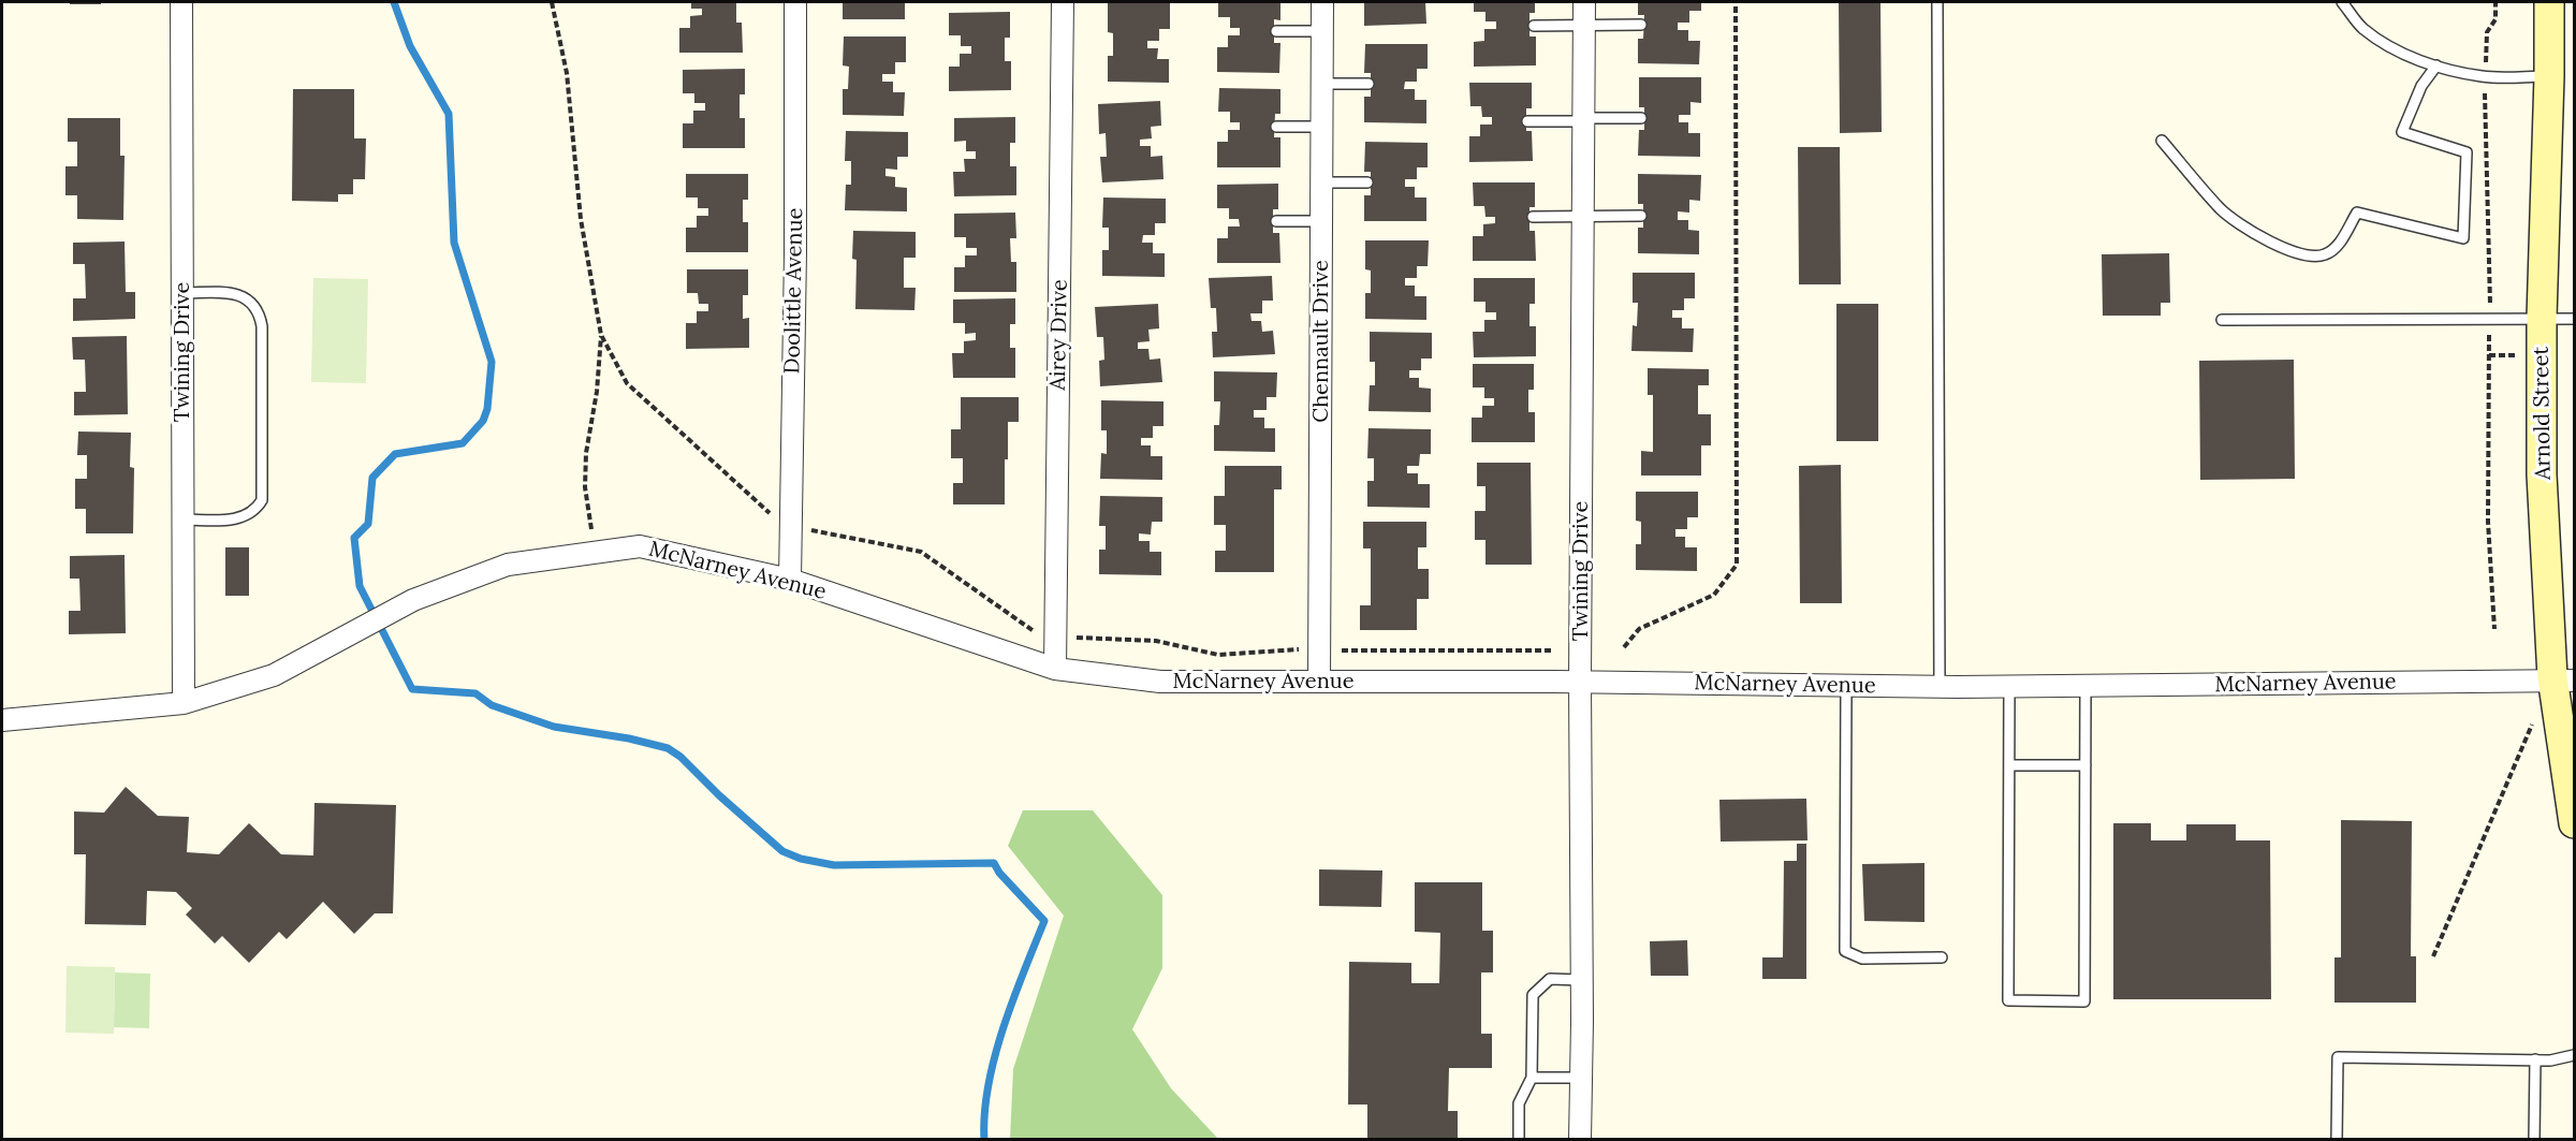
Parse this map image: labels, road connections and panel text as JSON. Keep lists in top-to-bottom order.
{
  "streets": {
    "main road": ["Arnold Street"],
    "street": [
      "Doolittle Avenue",
      "Airey Drive",
      "Chennault Drive",
      "Twining Drive",
      "McNarney Avenue"
    ]
  },
  "crossings": [
    ["Doolittle Avenue", "McNarney Avenue"],
    ["Airey Drive", "McNarney Avenue"],
    ["Chennault Drive", "McNarney Avenue"],
    ["Twining Drive", "McNarney Avenue"],
    ["Arnold Street", "McNarney Avenue"]
  ]
}
